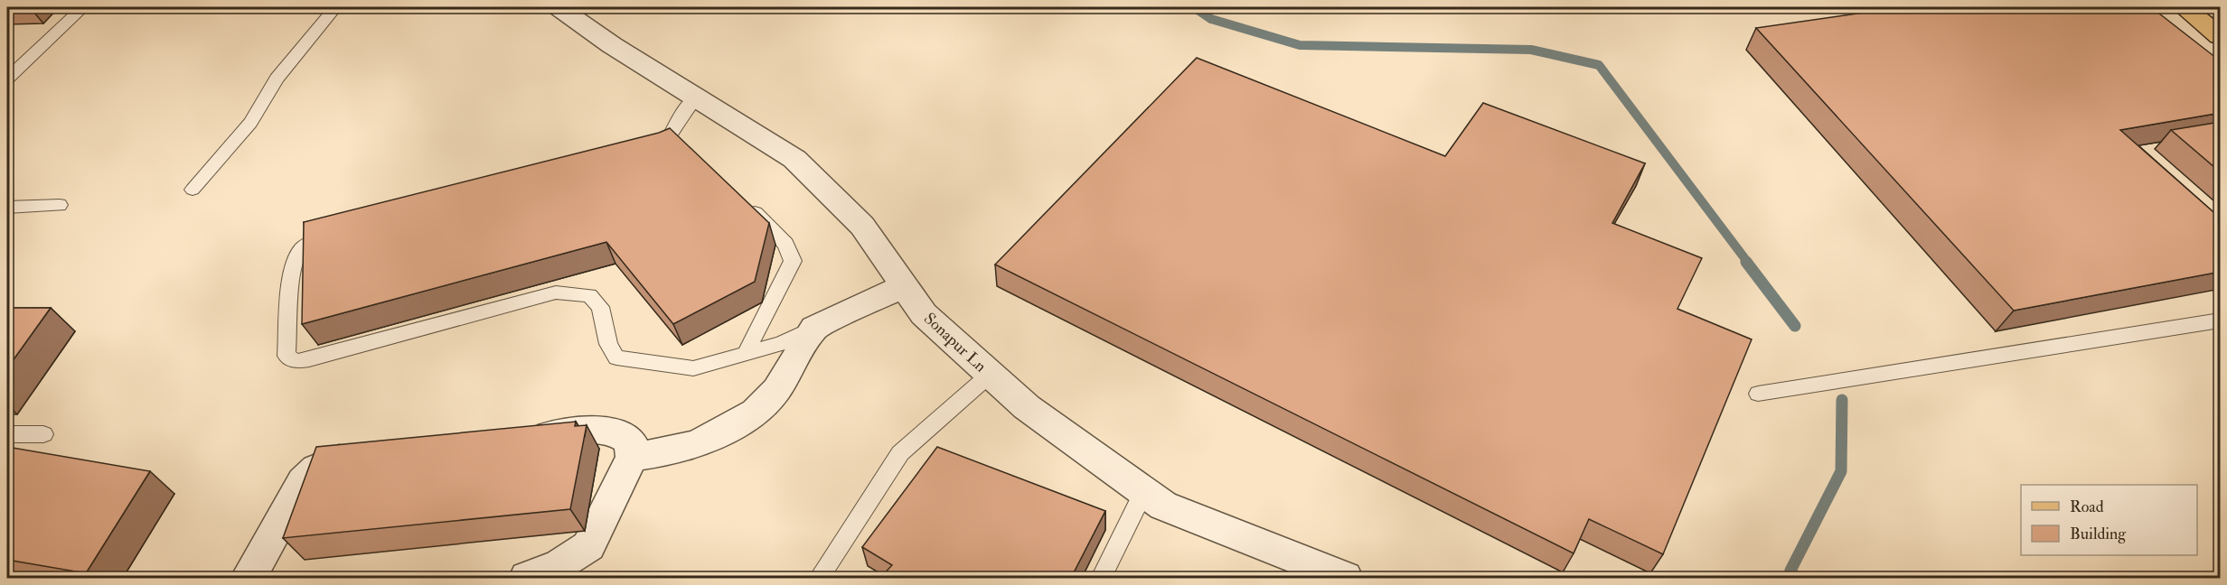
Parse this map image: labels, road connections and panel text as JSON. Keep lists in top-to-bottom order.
{
  "streets": {
    "street": ["Sonapur Ln"]
  },
  "legend": ["Road", "Building"]
}
